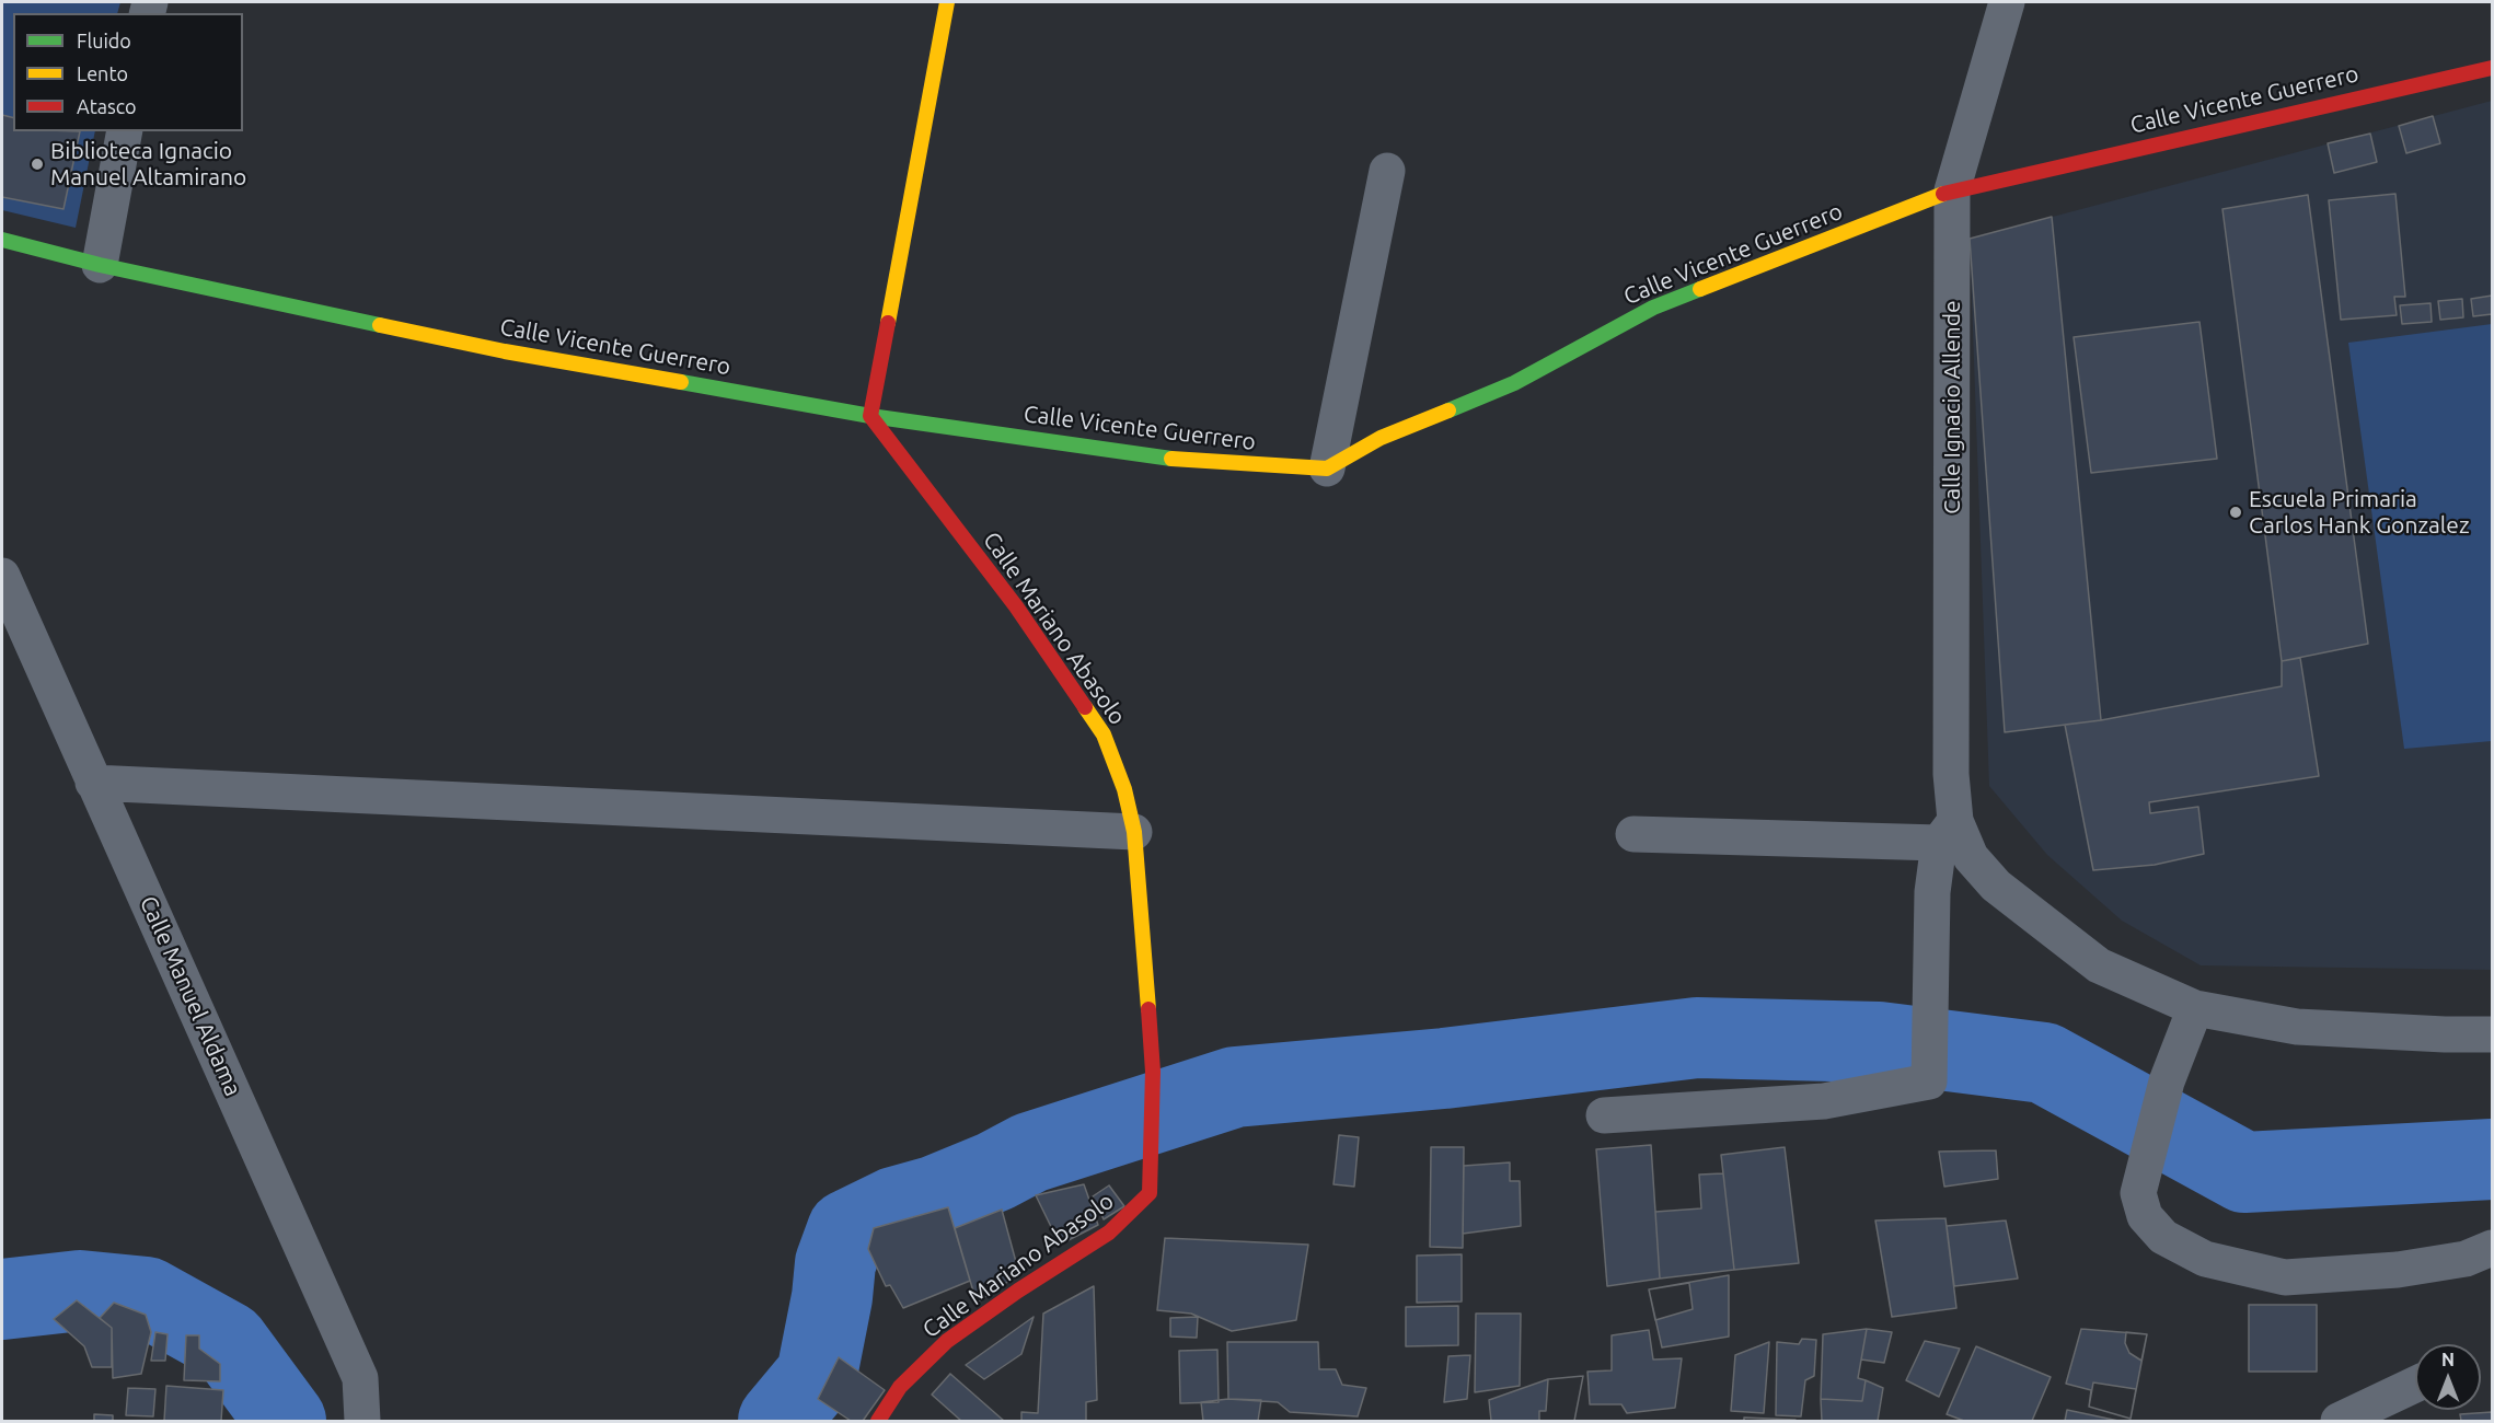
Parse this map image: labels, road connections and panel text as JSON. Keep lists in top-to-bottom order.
{
  "streets": {
    "street": [
      "Calle Vicente Guerrero",
      "Calle Ignacio Allende",
      "Calle Mariano Abasolo",
      "Calle Manuel Aldama"
    ]
  },
  "crossings": [
    ["Calle Vicente Guerrero", "Calle Ignacio Allende"],
    ["Calle Vicente Guerrero", "Calle Mariano Abasolo"]
  ],
  "places": ["Biblioteca Ignacio Manuel Altamirano", "Escuela Primaria Carlos Hank Gonzalez"],
  "legend": ["Fluido", "Lento", "Atasco"],
  "north": "top"
}
